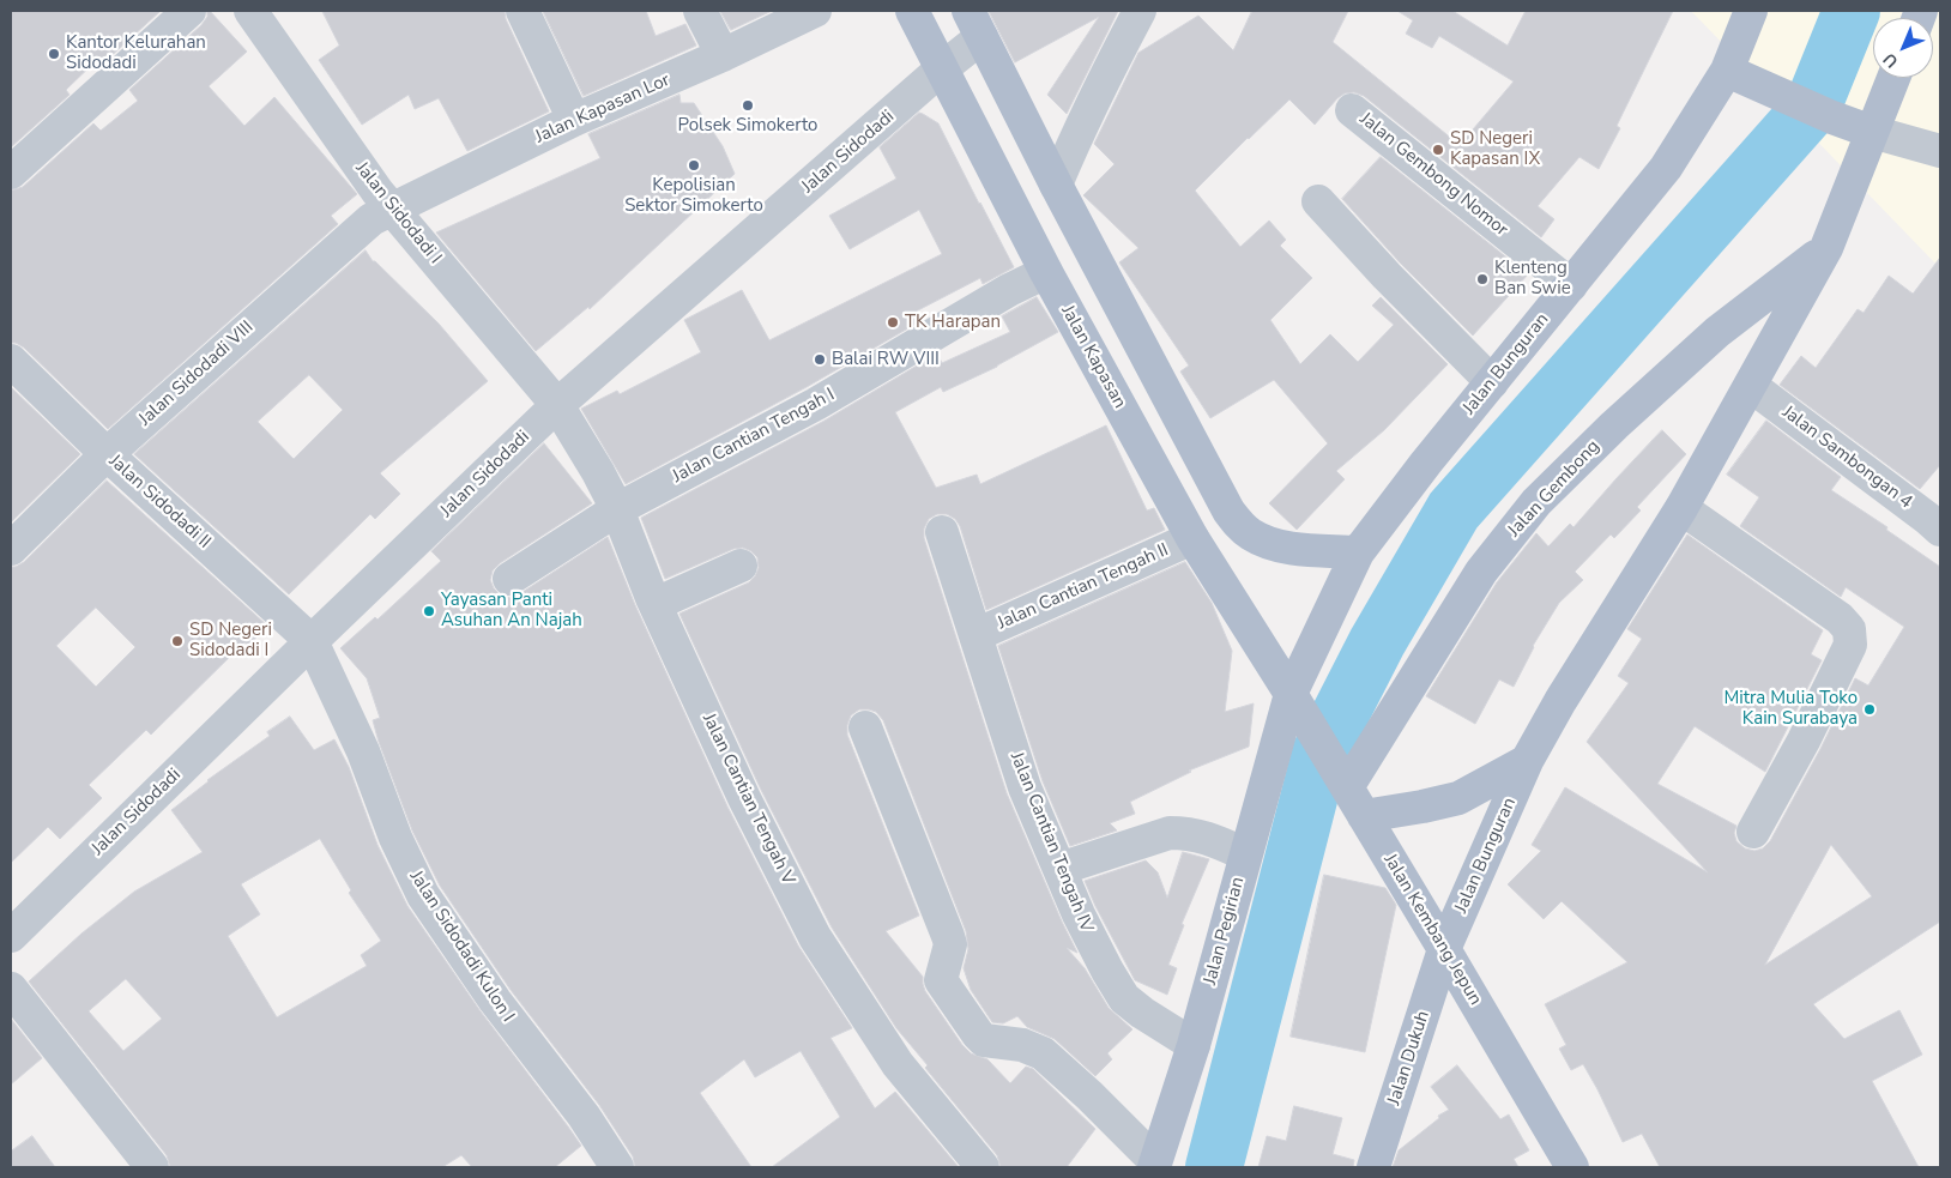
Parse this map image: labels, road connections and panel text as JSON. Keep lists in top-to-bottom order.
{
  "streets": {
    "main road": [
      "Jalan Kapasan",
      "Jalan Bunguran",
      "Jalan Gembong",
      "Jalan Kembang Jepun",
      "Jalan Pegirian",
      "Jalan Dukuh"
    ],
    "street": [
      "Jalan Kapasan Lor",
      "Jalan Sidodadi",
      "Jalan Gembong Nomor",
      "Jalan Sidodadi I",
      "Jalan Sidodadi VIII",
      "Jalan Cantian Tengah I",
      "Jalan Sambongan 4",
      "Jalan Sidodadi II",
      "Jalan Cantian Tengah II",
      "Jalan Cantian Tengah V",
      "Jalan Cantian Tengah IV",
      "Jalan Sidodadi Kulon I"
    ]
  },
  "crossings": [
    ["Jalan Kapasan Lor", "Jalan Sidodadi I"],
    ["Jalan Kapasan Lor", "Jalan Sidodadi VIII"],
    ["Jalan Sidodadi", "Jalan Sidodadi I"],
    ["Jalan Sidodadi", "Jalan Kapasan"],
    ["Jalan Sidodadi", "Jalan Sidodadi II"],
    ["Jalan Sidodadi", "Jalan Cantian Tengah V"],
    ["Jalan Sidodadi", "Jalan Sidodadi Kulon I"],
    ["Jalan Gembong Nomor", "Jalan Bunguran"],
    ["Jalan Sidodadi I", "Jalan Sidodadi VIII"],
    ["Jalan Sidodadi I", "Jalan Cantian Tengah V"],
    ["Jalan Kapasan", "Jalan Bunguran"],
    ["Jalan Kapasan", "Jalan Cantian Tengah I"],
    ["Jalan Kapasan", "Jalan Cantian Tengah II"],
    ["Jalan Kapasan", "Jalan Kembang Jepun"],
    ["Jalan Kapasan", "Jalan Pegirian"],
    ["Jalan Bunguran", "Jalan Sambongan 4"],
    ["Jalan Bunguran", "Jalan Gembong"],
    ["Jalan Bunguran", "Jalan Kembang Jepun"],
    ["Jalan Bunguran", "Jalan Pegirian"],
    ["Jalan Bunguran", "Jalan Dukuh"],
    ["Jalan Sidodadi VIII", "Jalan Sidodadi II"],
    ["Jalan Cantian Tengah I", "Jalan Cantian Tengah V"],
    ["Jalan Gembong", "Jalan Kembang Jepun"],
    ["Jalan Sidodadi II", "Jalan Sidodadi Kulon I"],
    ["Jalan Cantian Tengah II", "Jalan Cantian Tengah IV"],
    ["Jalan Cantian Tengah IV", "Jalan Pegirian"],
    ["Jalan Kembang Jepun", "Jalan Pegirian"],
    ["Jalan Kembang Jepun", "Jalan Dukuh"]
  ],
  "places": [
    "Kantor Kelurahan Sidodadi",
    "Polsek Simokerto",
    "SD Negeri Kapasan IX",
    "Kepolisian Sektor Simokerto",
    "Klenteng Ban Swie",
    "TK Harapan",
    "Balai RW VIII",
    "Yayasan Panti Asuhan An Najah",
    "SD Negeri Sidodadi I",
    "Mitra Mulia Toko Kain Surabaya"
  ],
  "north": "bottom left"
}
